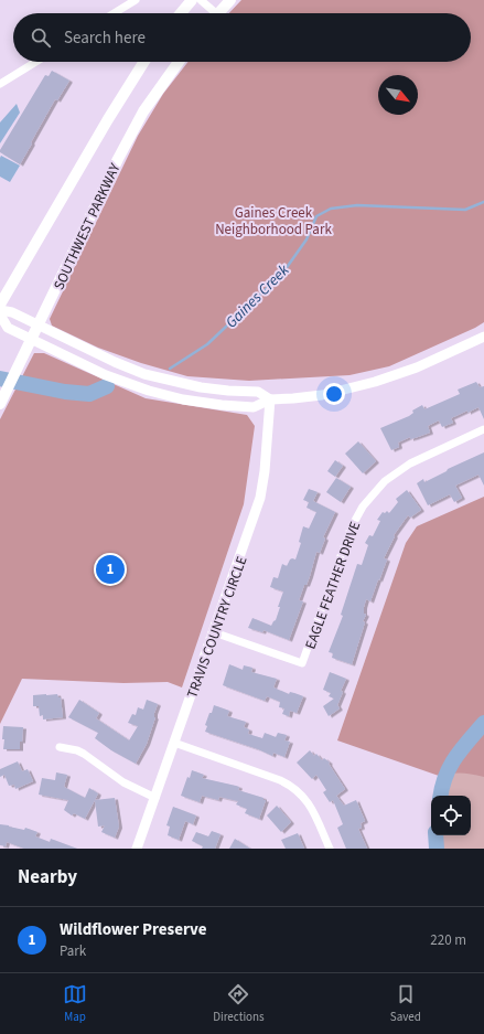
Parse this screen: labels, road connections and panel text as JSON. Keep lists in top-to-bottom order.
{
  "streets": {
    "main road": ["SOUTHWEST PARKWAY"],
    "street": ["EAGLE FEATHER DRIVE", "TRAVIS COUNTRY CIRCLE"]
  },
  "crossings": [
    ["EAGLE FEATHER DRIVE", "TRAVIS COUNTRY CIRCLE"]
  ],
  "water": ["Gaines Creek"],
  "parks": ["Gaines Creek Neighborhood Park"],
  "north": "bottom right",
  "page": {
    "search": "Search here",
    "pins": "1",
    "heading": "Nearby",
    "list": [
      {
        "mark": "1",
        "name": "Wildflower Preserve",
        "note": "Park",
        "value": "220 m"
      }
    ],
    "nav": ["Map", "Directions", "Saved"]
  }
}
